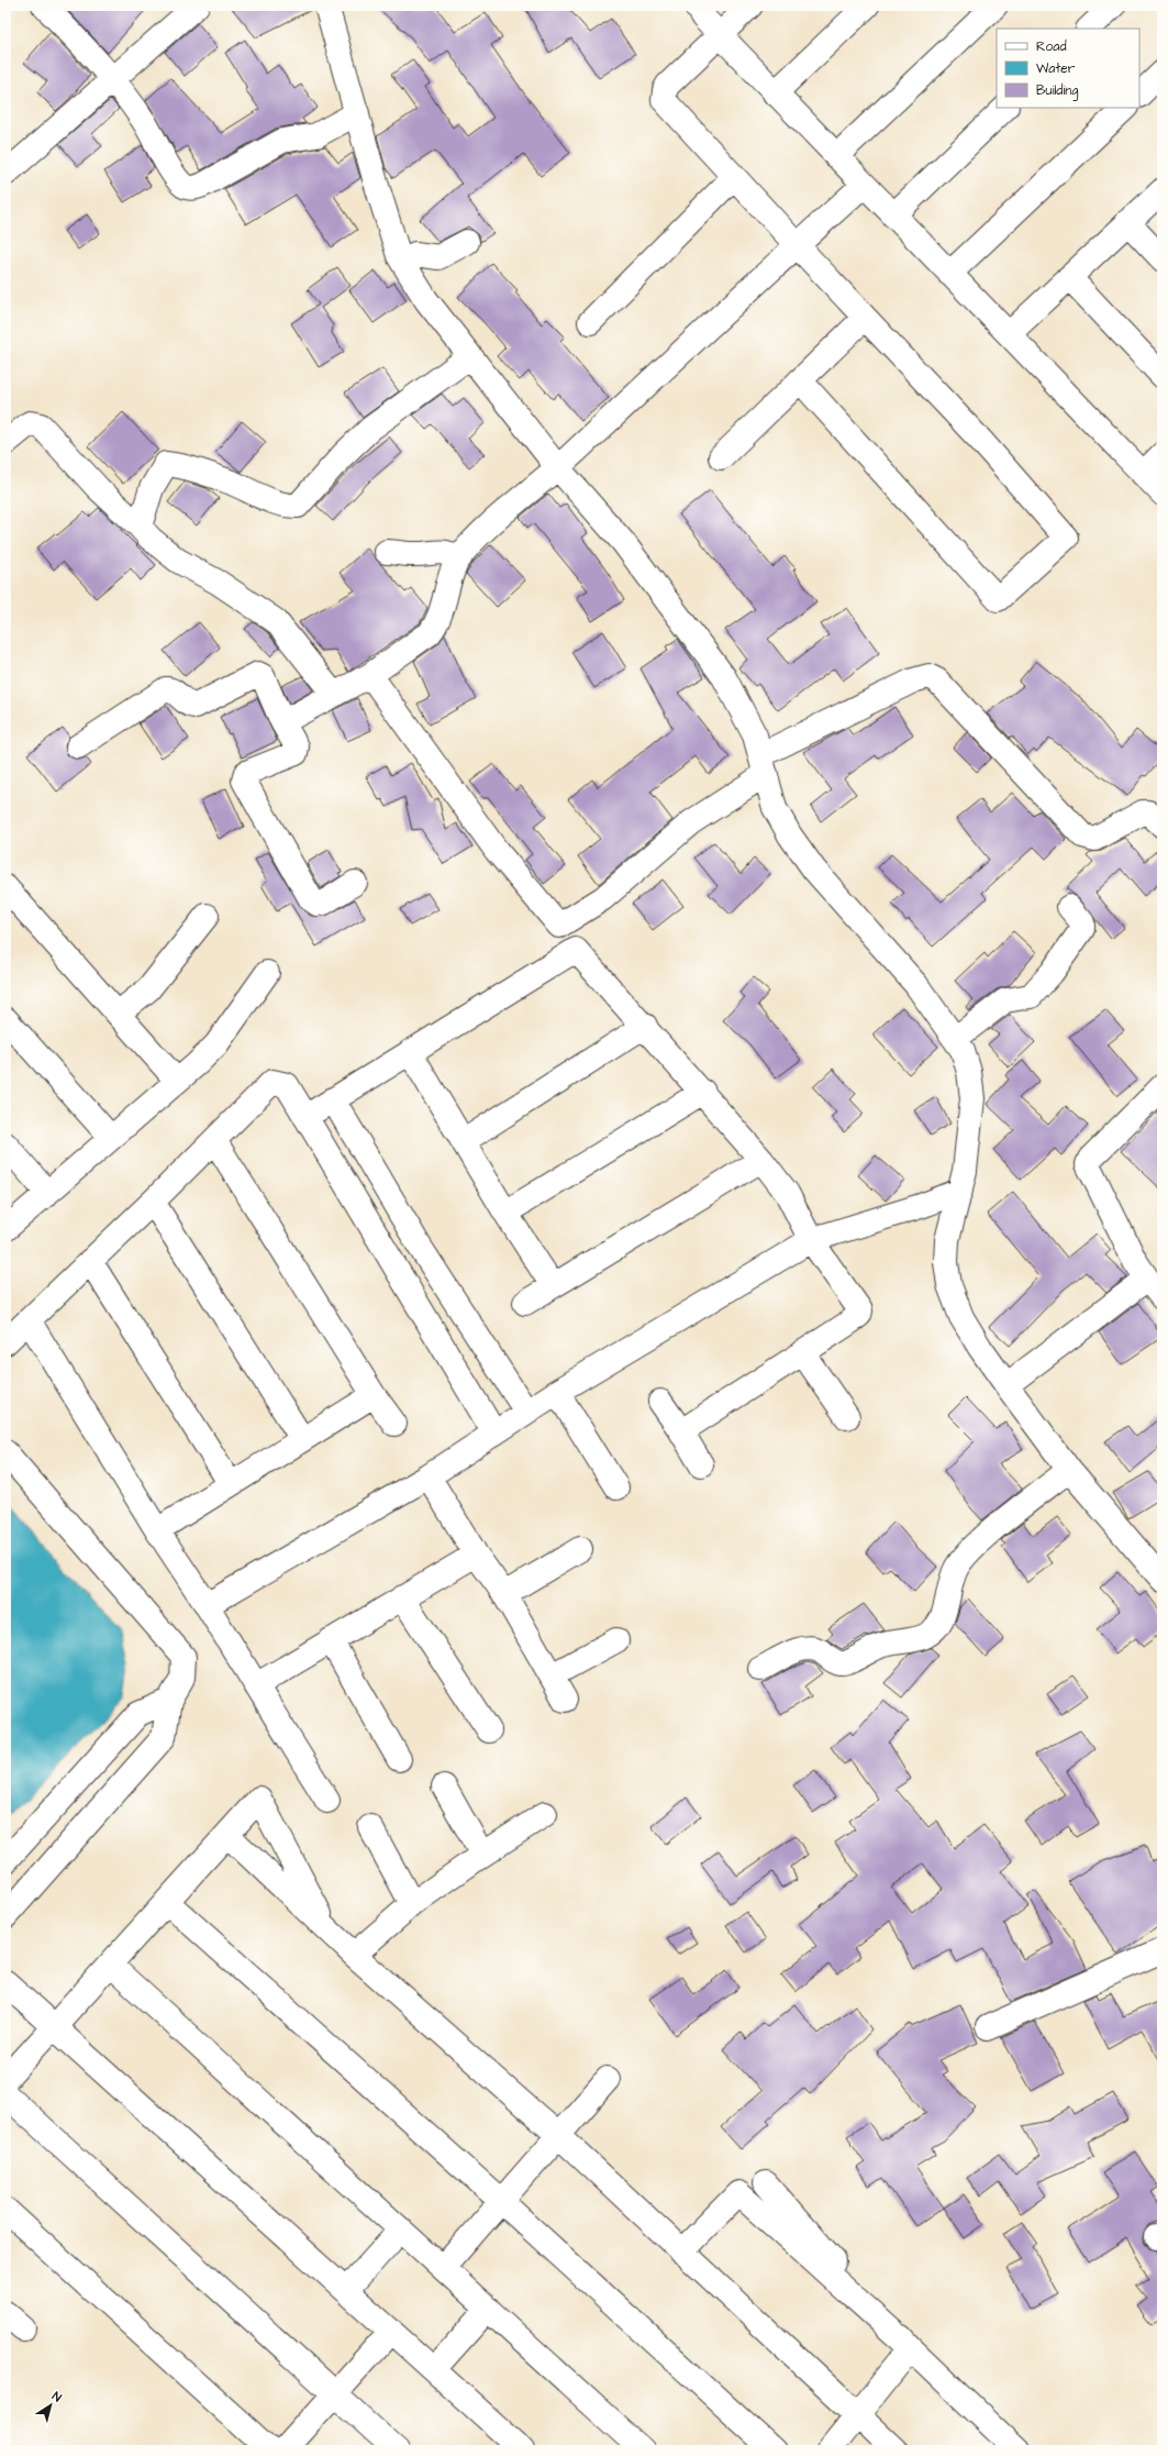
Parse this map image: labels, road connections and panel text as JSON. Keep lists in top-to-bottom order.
{
  "legend": ["Road", "Water", "Building"],
  "north": "top right"
}
